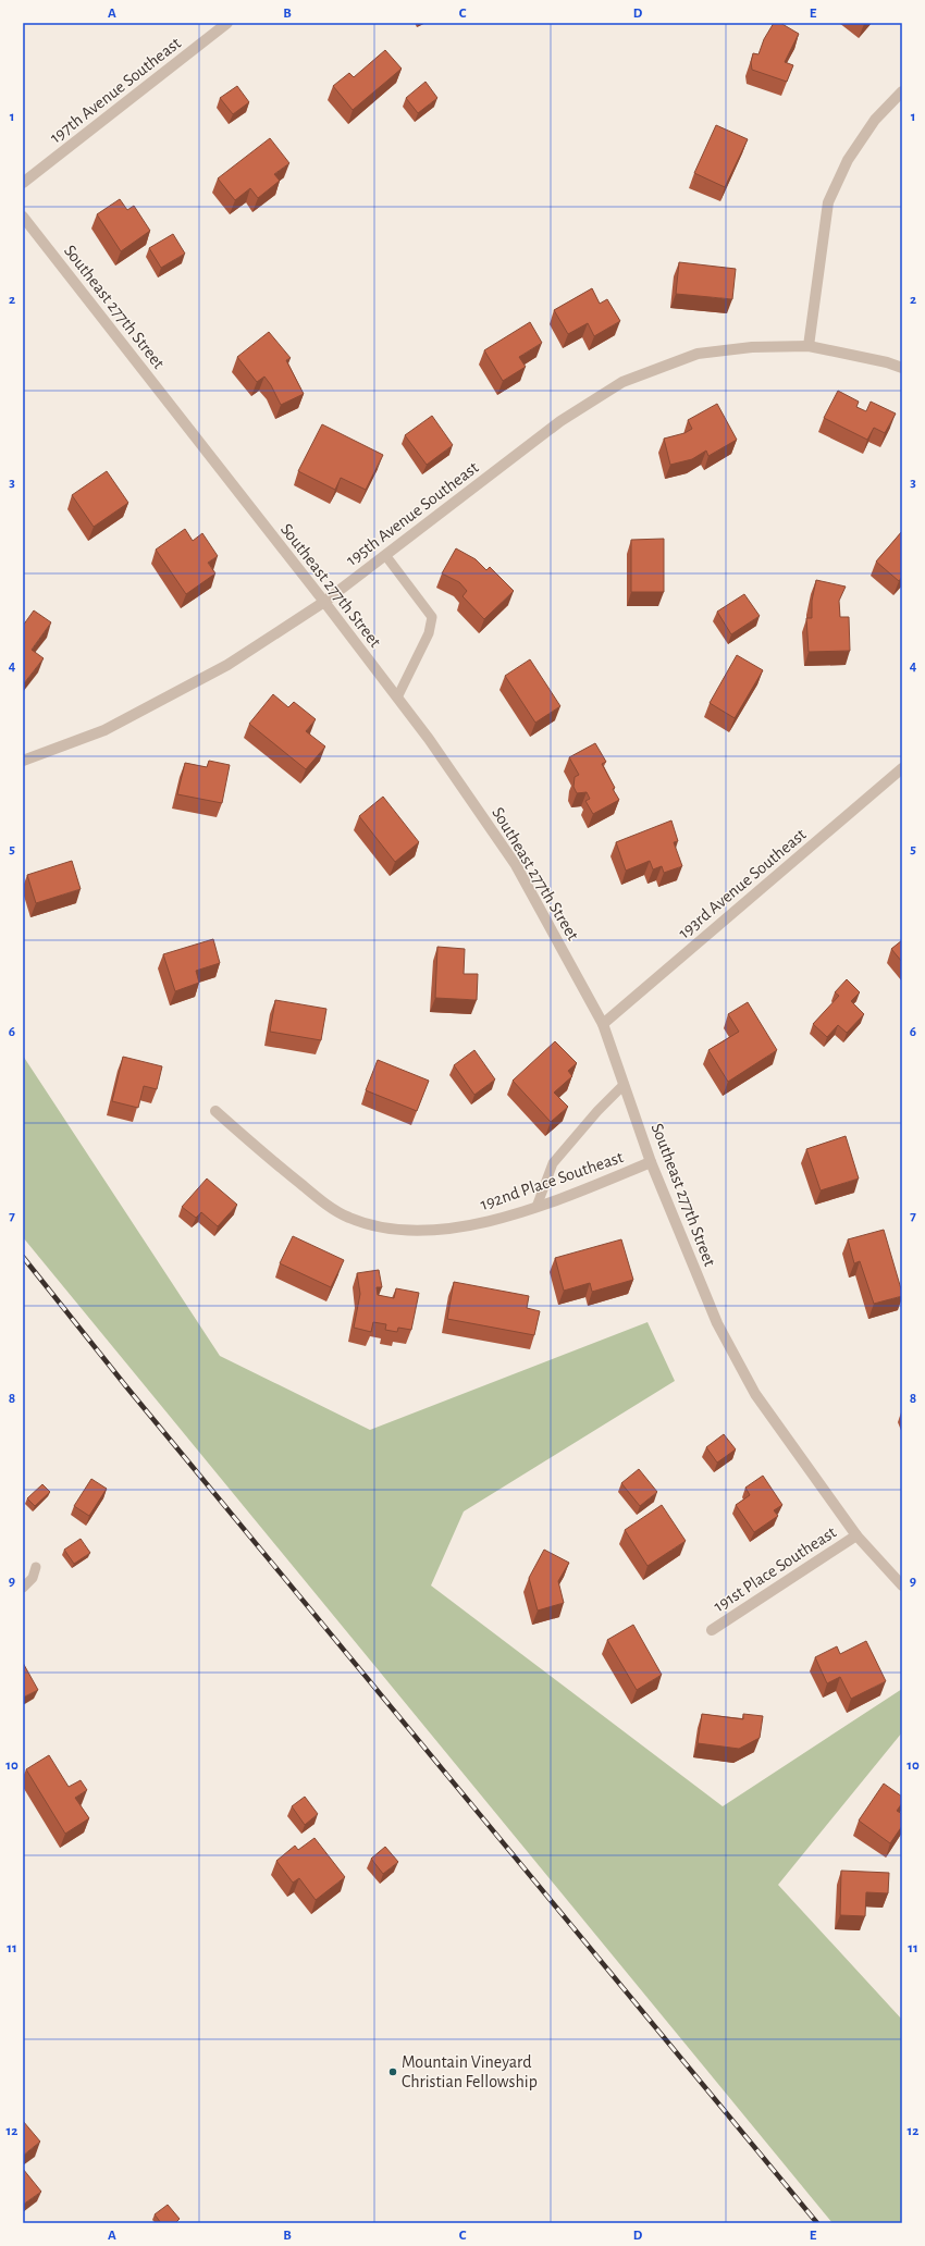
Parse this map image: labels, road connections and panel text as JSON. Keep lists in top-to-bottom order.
{
  "streets": {
    "street": [
      "197th Avenue Southeast",
      "Southeast 277th Street",
      "195th Avenue Southeast",
      "193rd Avenue Southeast",
      "192nd Place Southeast",
      "191st Place Southeast"
    ]
  },
  "crossings": [
    ["Southeast 277th Street", "195th Avenue Southeast"],
    ["Southeast 277th Street", "193rd Avenue Southeast"],
    ["Southeast 277th Street", "192nd Place Southeast"],
    ["Southeast 277th Street", "191st Place Southeast"]
  ],
  "places": ["Mountain Vineyard Christian Fellowship"],
  "grid": {
    "columns": [
      "A",
      "B",
      "C",
      "D",
      "E"
    ],
    "rows": [
      "1",
      "2",
      "3",
      "4",
      "5",
      "6",
      "7",
      "8",
      "9",
      "10",
      "11",
      "12"
    ]
  }
}
